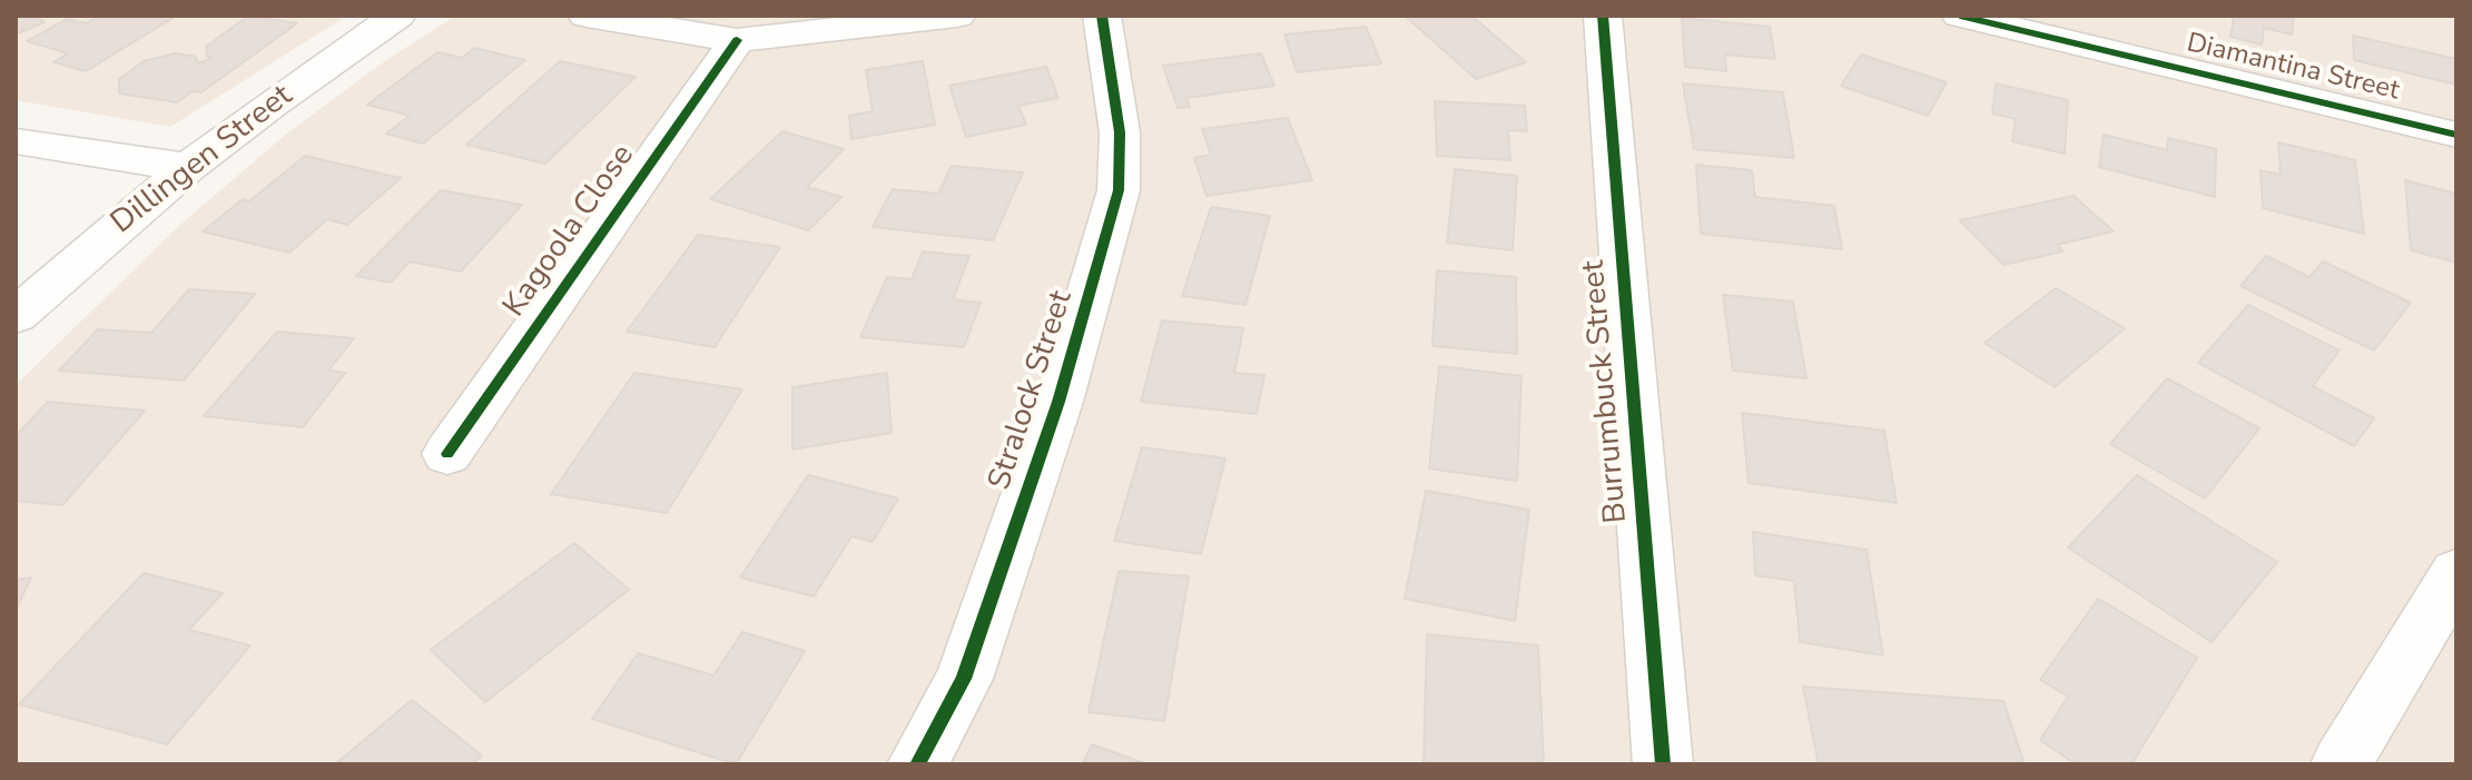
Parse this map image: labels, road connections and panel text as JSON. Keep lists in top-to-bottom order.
{
  "streets": {
    "street": [
      "Diamantina Street",
      "Dillingen Street",
      "Kagoola Close",
      "Stralock Street",
      "Burrumbuck Street"
    ]
  }
}
